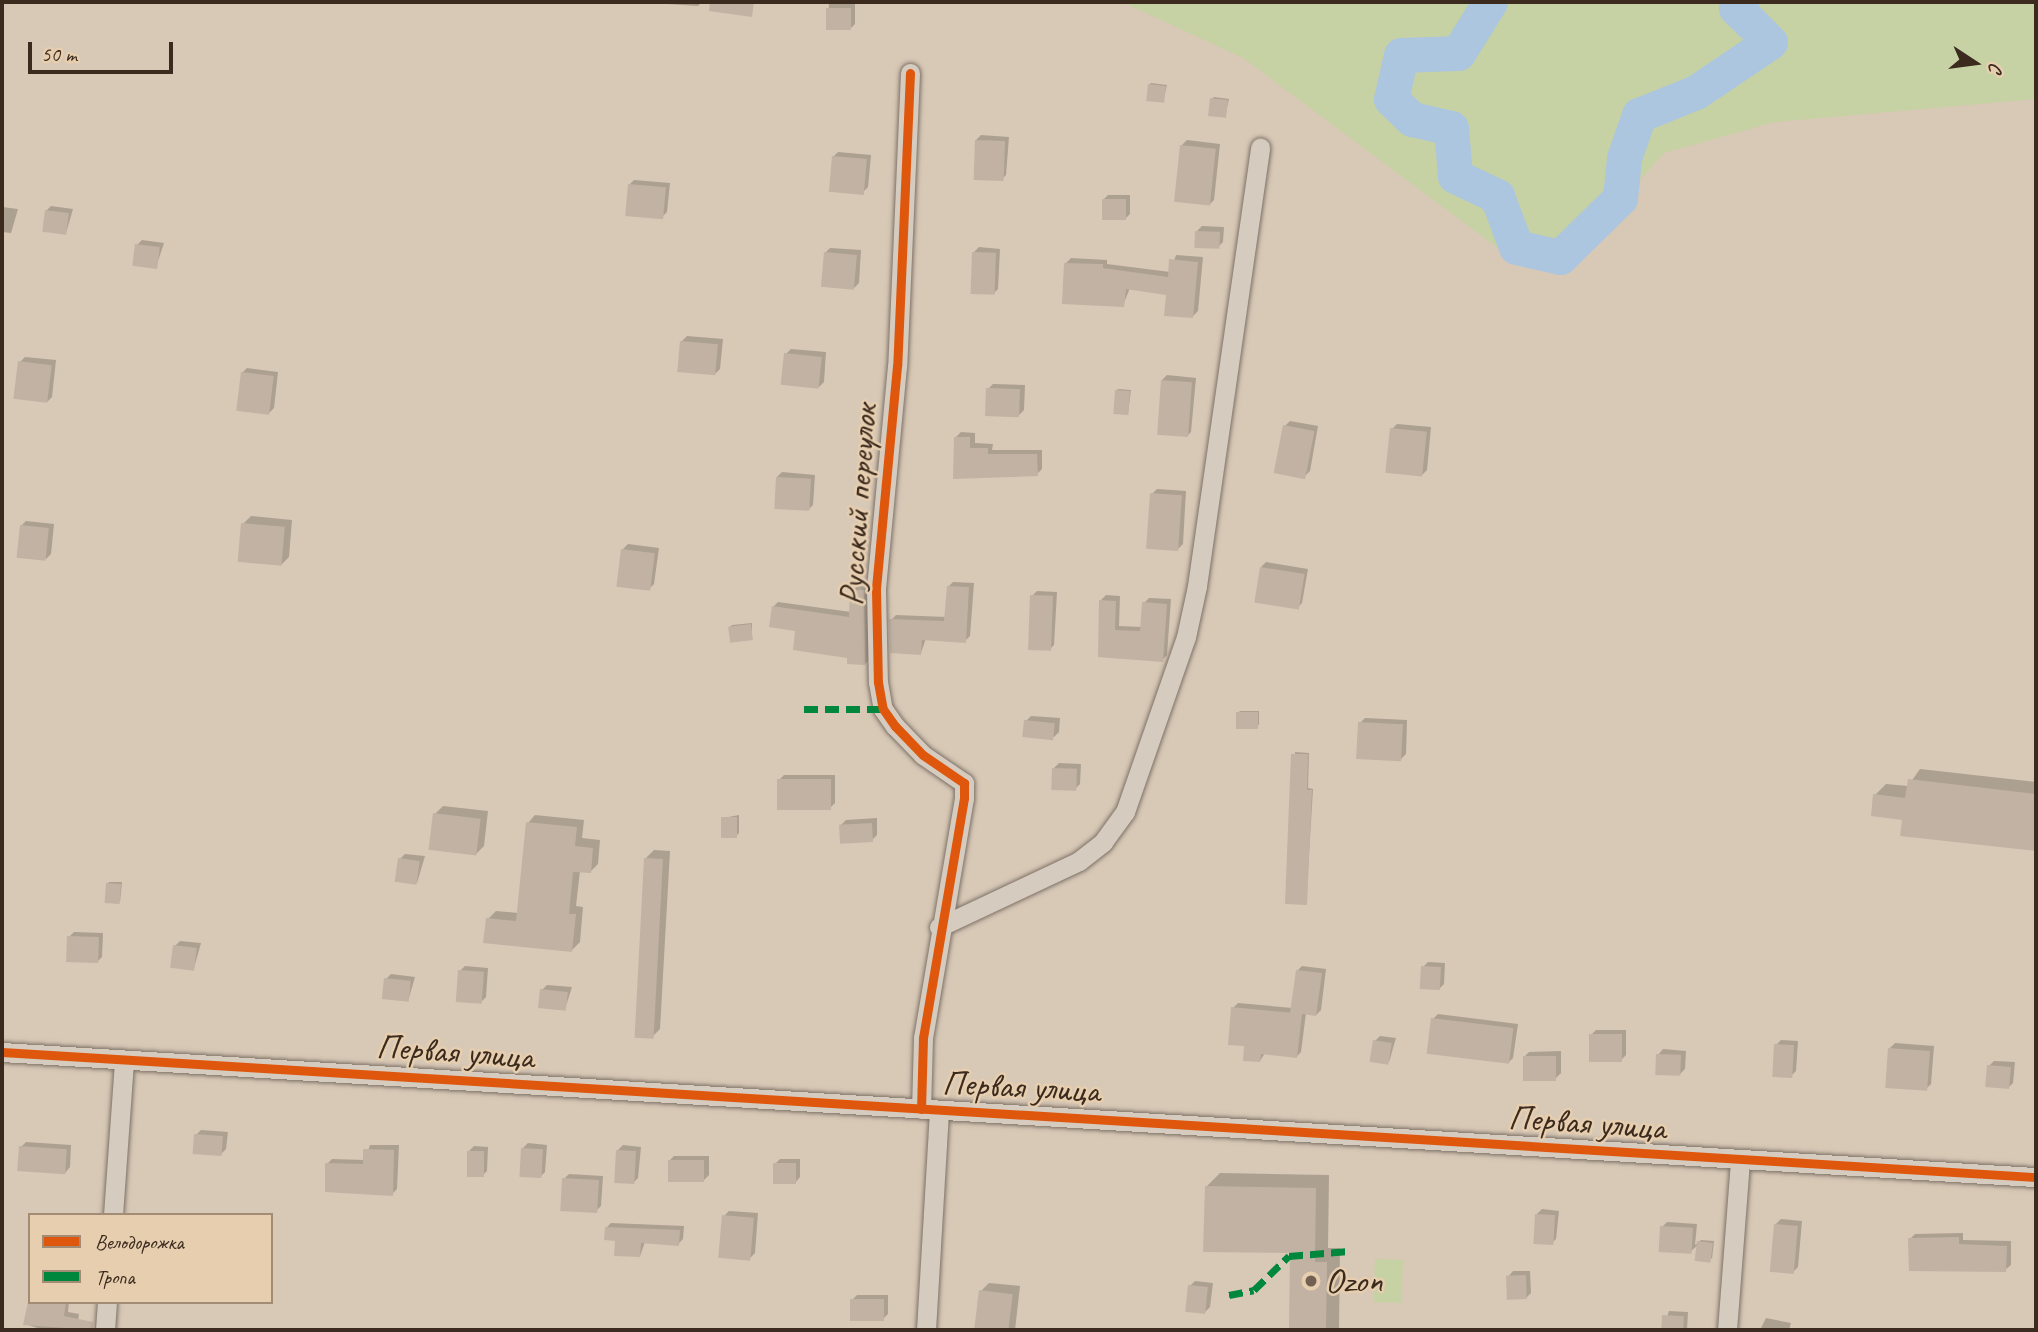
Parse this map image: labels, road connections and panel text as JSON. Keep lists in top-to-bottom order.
{
  "streets": {
    "street": ["Русский переулок", "Первая улица"]
  },
  "crossings": [
    ["Русский переулок", "Первая улица"]
  ],
  "places": ["Ozon"],
  "legend": ["Велодорожка", "Тропа"],
  "scale_bar": "50 m",
  "north": "right"
}
